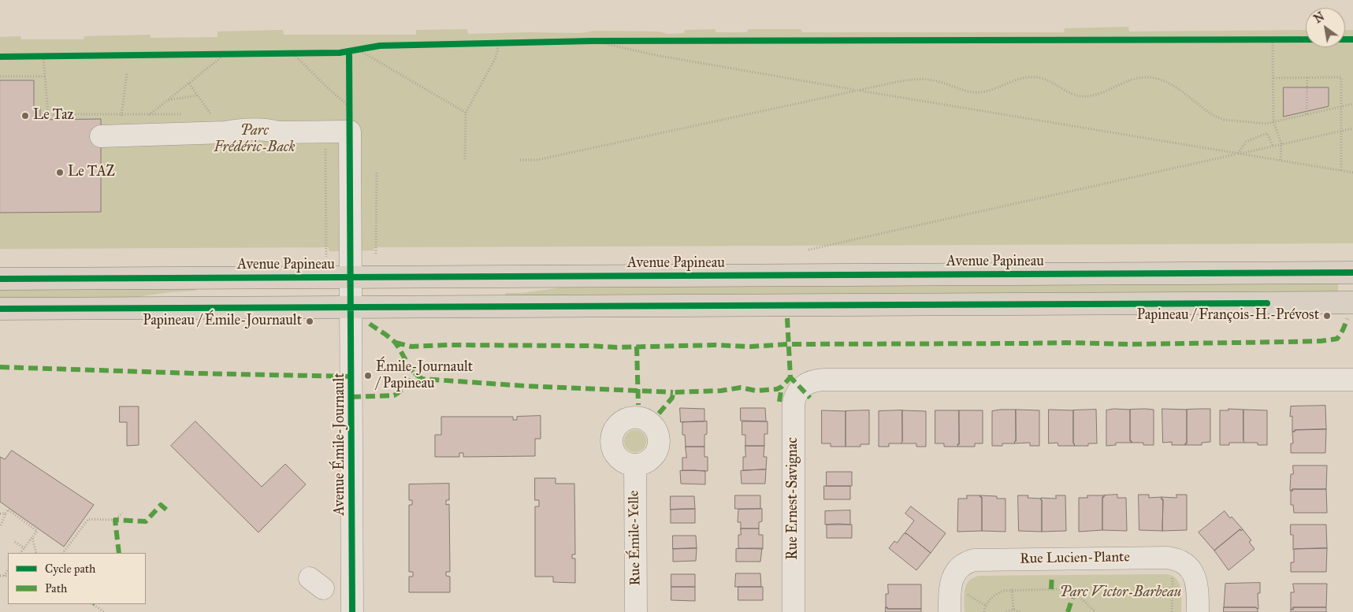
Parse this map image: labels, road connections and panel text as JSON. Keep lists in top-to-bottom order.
{
  "streets": {
    "main road": ["Avenue Papineau"],
    "street": [
      "Avenue Émile-Journault",
      "Rue Ernest-Savignac",
      "Rue Émile-Yelle",
      "Rue Lucien-Plante"
    ]
  },
  "crossings": [
    ["Avenue Papineau", "Avenue Émile-Journault"]
  ],
  "parks": ["Parc Frédéric-Back", "Parc Victor-Barbeau"],
  "places": [
    "Le Taz",
    "Le TAZ",
    "Papineau / François-H.-Prévost",
    "Papineau / Émile-Journault",
    "Émile-Journault / Papineau"
  ],
  "legend": ["Cycle path", "Path"],
  "north": "top left"
}
